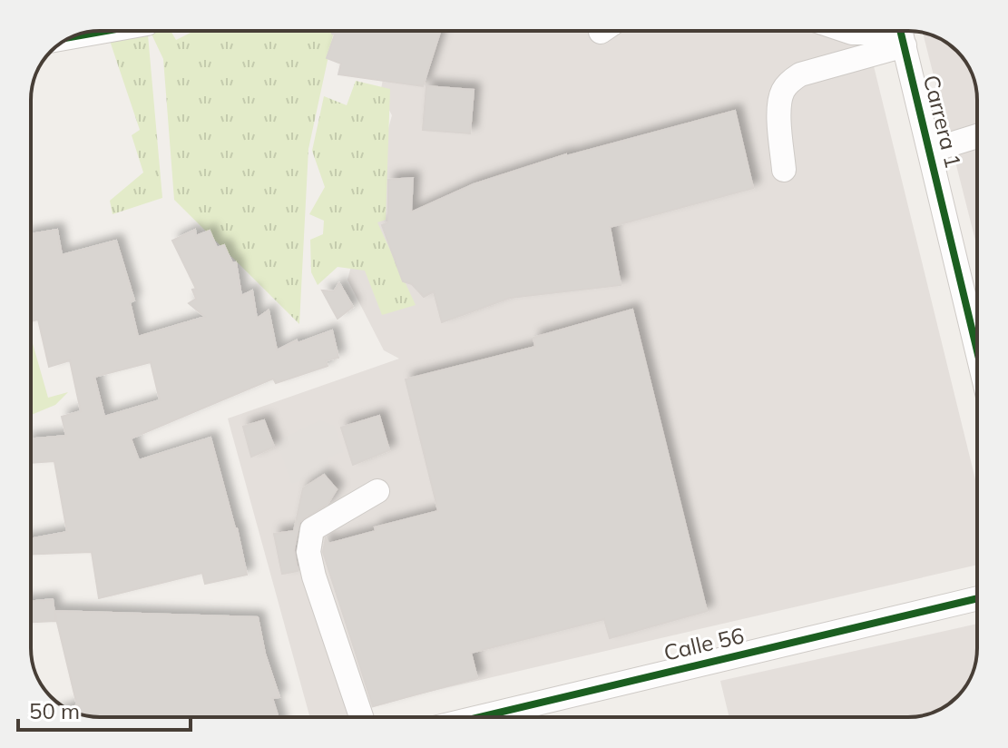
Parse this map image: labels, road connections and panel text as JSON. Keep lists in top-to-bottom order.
{
  "streets": {
    "street": ["Carrera 1", "Calle 56"]
  },
  "scale_bar": "50 m"
}
